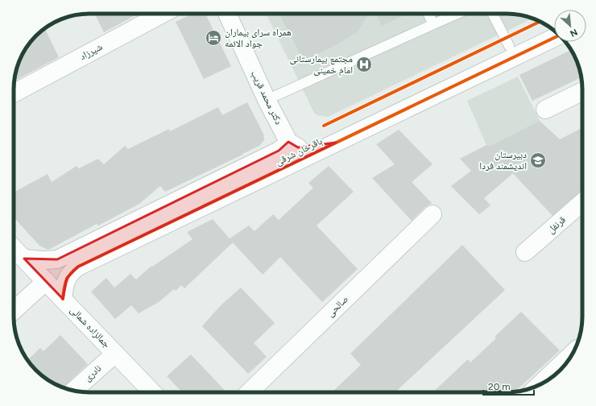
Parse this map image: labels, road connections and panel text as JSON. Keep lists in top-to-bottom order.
{
  "streets": {
    "street": [
      "شیرزاد",
      "دکتر محمد قریب",
      "باقرخان شرقی",
      "قرنفل",
      "صالحی",
      "جمالزاده شمالی",
      "نادری"
    ]
  },
  "crossings": [
    ["باقرخان شرقی", "جمالزاده شمالی"],
    ["جمالزاده شمالی", "نادری"]
  ],
  "places": {
    "hotel": ["همراه سرای بیماران جواد الائمه"],
    "hospital": ["مجتمع بیمارستانی امام خمینی"],
    "school or university": ["دبیرستان اندیشمند فردا"]
  },
  "scale_bar": "20 m",
  "north": "bottom right"
}
